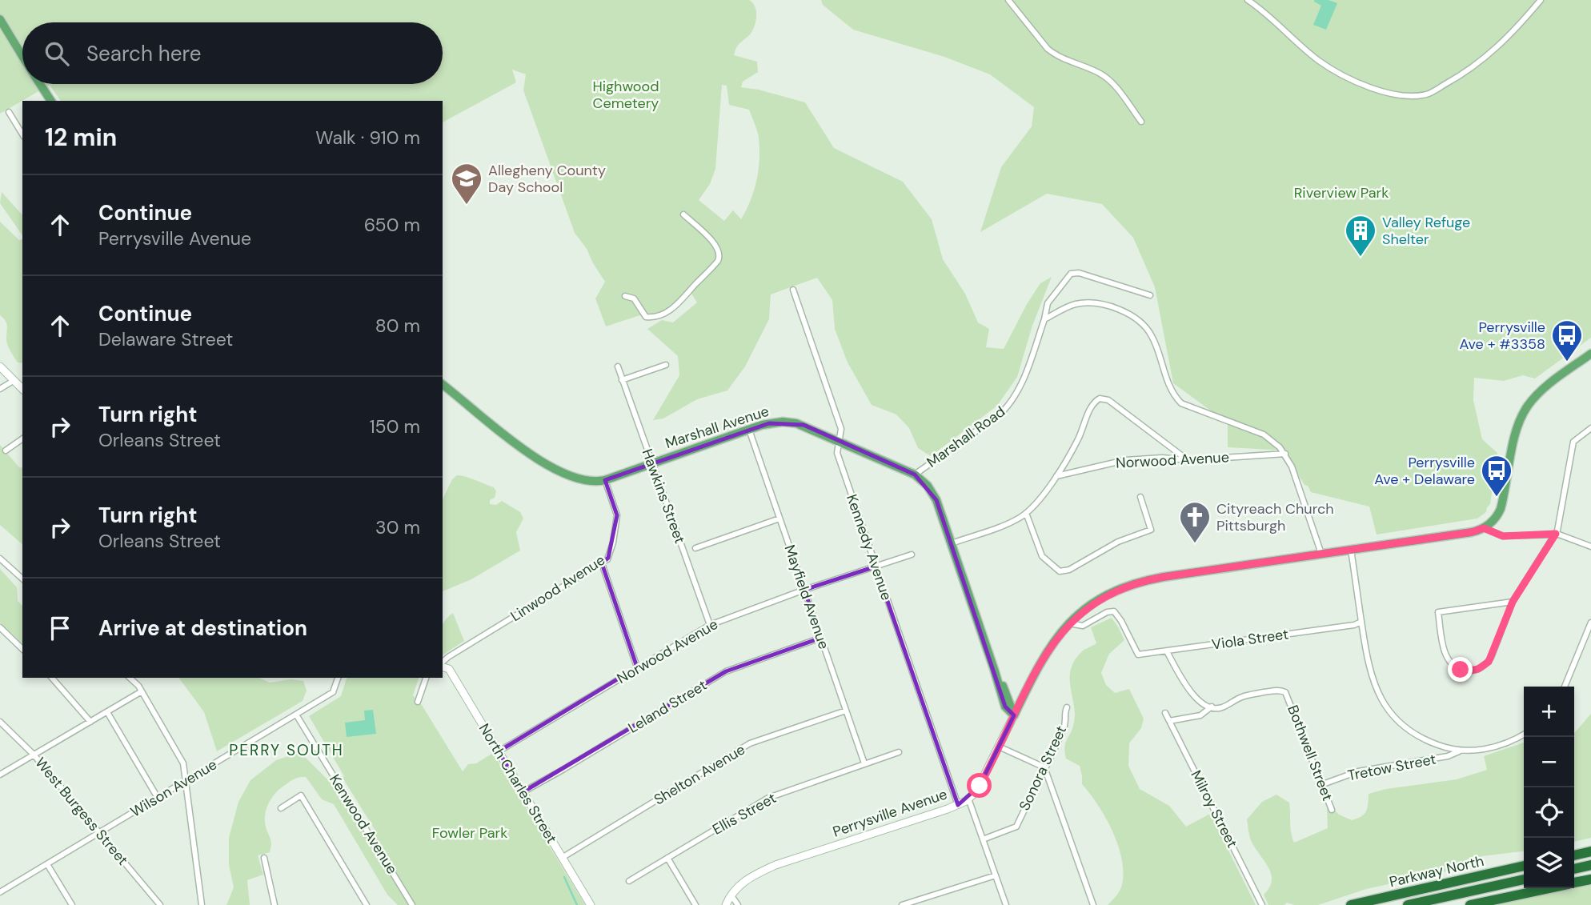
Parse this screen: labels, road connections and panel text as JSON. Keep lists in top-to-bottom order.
{
  "streets": {
    "highway": ["Parkway North"],
    "main road": ["Marshall Avenue", "North Charles Street", "Perrysville Avenue"],
    "street": [
      "Marshall Road",
      "Norwood Avenue",
      "Hawkins Street",
      "Kennedy Avenue",
      "Linwood Avenue",
      "Mayfield Avenue",
      "Viola Street",
      "Leland Street",
      "Bothwell Street",
      "Tretow Street",
      "Sonora Street",
      "Shelton Avenue",
      "Wilson Avenue",
      "Milroy Street",
      "West Burgess Street",
      "Ellis Street",
      "Kenwood Avenue"
    ]
  },
  "crossings": [
    ["Marshall Avenue", "Marshall Road"],
    ["Marshall Avenue", "Hawkins Street"],
    ["Marshall Avenue", "Kennedy Avenue"],
    ["Marshall Avenue", "Linwood Avenue"],
    ["Marshall Avenue", "Mayfield Avenue"],
    ["Marshall Avenue", "Perrysville Avenue"],
    ["Norwood Avenue", "Hawkins Street"],
    ["Norwood Avenue", "Kennedy Avenue"],
    ["Norwood Avenue", "Mayfield Avenue"],
    ["Norwood Avenue", "North Charles Street"],
    ["Kennedy Avenue", "Perrysville Avenue"],
    ["Mayfield Avenue", "Leland Street"],
    ["Mayfield Avenue", "Shelton Avenue"],
    ["Mayfield Avenue", "Ellis Street"],
    ["Viola Street", "Perrysville Avenue"],
    ["Leland Street", "North Charles Street"],
    ["Bothwell Street", "Tretow Street"],
    ["Shelton Avenue", "North Charles Street"],
    ["Wilson Avenue", "West Burgess Street"],
    ["Wilson Avenue", "Kenwood Avenue"]
  ],
  "districts": ["PERRY SOUTH"],
  "parks": ["Highwood Cemetery", "Riverview Park", "Fowler Park"],
  "places": {
    "school or university": ["Allegheny County Day School"],
    "building": ["Valley Refuge Shelter"],
    "bus stop": ["Perrysville Ave + #3358", "Perrysville Ave + Delaware"],
    "church": ["Cityreach Church Pittsburgh"]
  },
  "page": {
    "search": "Search here",
    "heading": ["12 min", "Walk · 910 m"],
    "list": [
      ["Continue", "Perrysville Avenue", "650 m"],
      ["Continue", "Delaware Street", "80 m"],
      ["Turn right", "Orleans Street", "150 m"],
      ["Turn right", "Orleans Street", "30 m"],
      "Arrive at destination"
    ],
    "map_buttons": ["+", "−"]
  }
}
